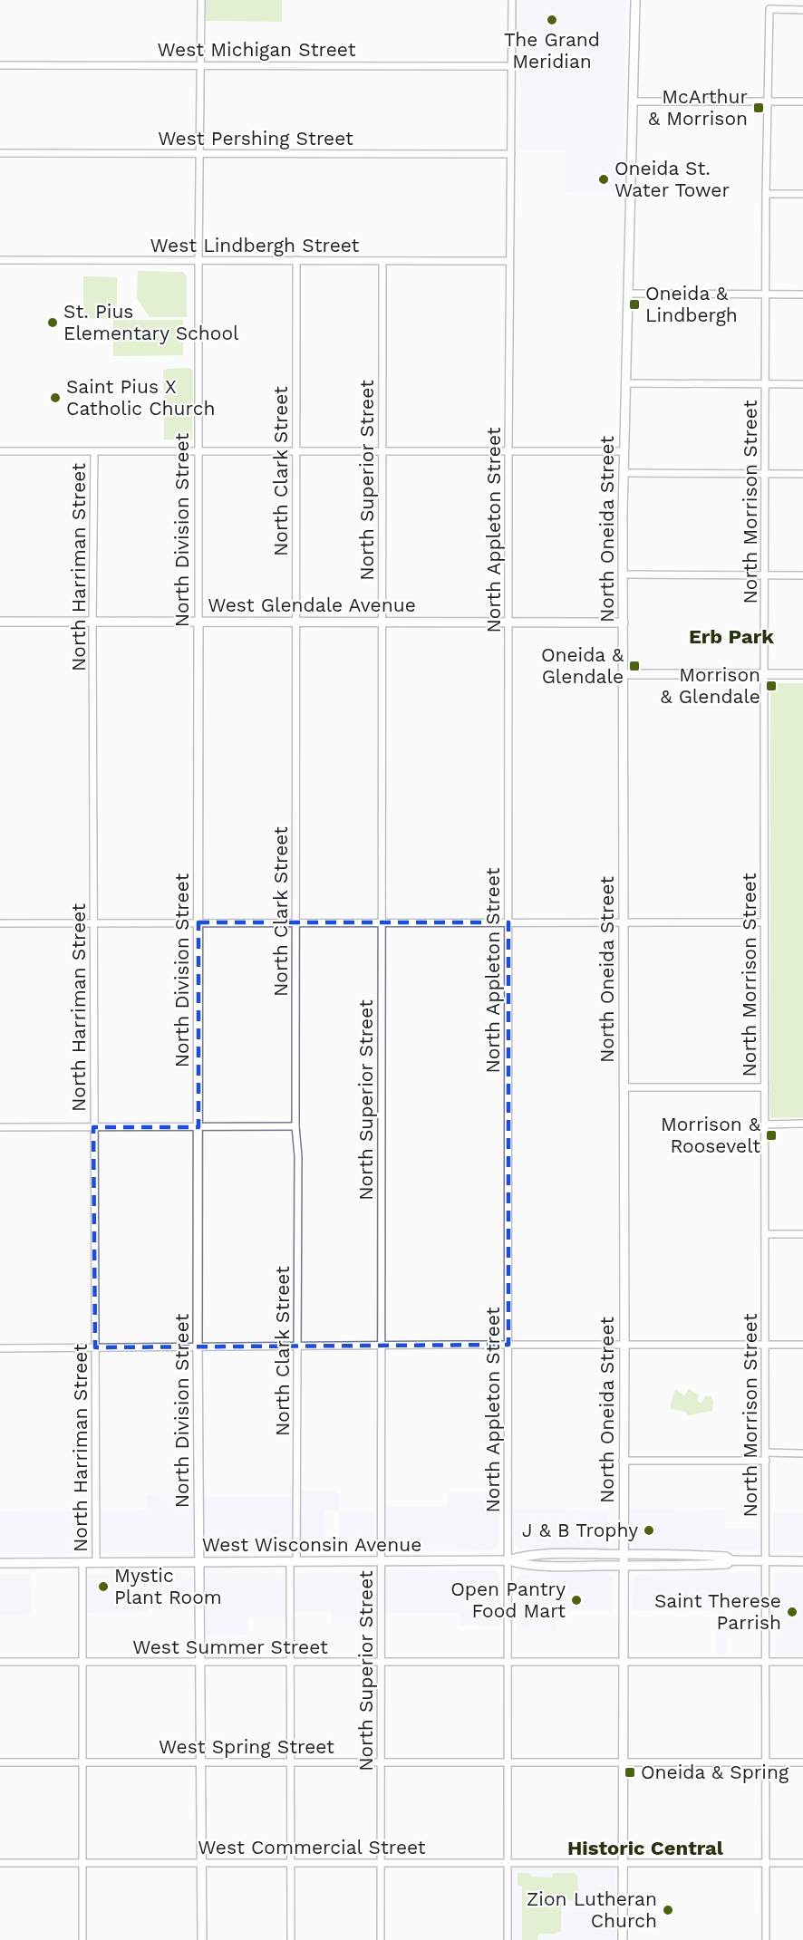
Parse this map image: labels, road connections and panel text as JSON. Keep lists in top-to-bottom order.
{
  "streets": {
    "main road": [
      "North Oneida Street",
      "North Division Street",
      "West Glendale Avenue",
      "West Wisconsin Avenue"
    ],
    "street": [
      "West Michigan Street",
      "West Pershing Street",
      "West Lindbergh Street",
      "North Clark Street",
      "North Superior Street",
      "North Morrison Street",
      "North Appleton Street",
      "North Harriman Street",
      "West Summer Street",
      "West Spring Street",
      "West Commercial Street"
    ]
  },
  "crossings": [
    ["West Michigan Street", "North Division Street"],
    ["West Michigan Street", "North Appleton Street"],
    ["West Pershing Street", "North Division Street"],
    ["West Pershing Street", "North Appleton Street"],
    ["West Lindbergh Street", "North Clark Street"],
    ["West Lindbergh Street", "North Superior Street"],
    ["West Lindbergh Street", "North Division Street"],
    ["West Lindbergh Street", "North Appleton Street"],
    ["North Clark Street", "West Glendale Avenue"],
    ["North Clark Street", "West Wisconsin Avenue"],
    ["North Clark Street", "West Summer Street"],
    ["North Clark Street", "West Spring Street"],
    ["North Clark Street", "West Commercial Street"],
    ["North Superior Street", "West Glendale Avenue"],
    ["North Superior Street", "West Wisconsin Avenue"],
    ["North Superior Street", "West Summer Street"],
    ["North Superior Street", "West Spring Street"],
    ["North Superior Street", "West Commercial Street"],
    ["North Morrison Street", "West Summer Street"],
    ["North Morrison Street", "West Spring Street"],
    ["North Morrison Street", "West Commercial Street"],
    ["North Oneida Street", "West Glendale Avenue"],
    ["North Oneida Street", "West Wisconsin Avenue"],
    ["North Oneida Street", "West Summer Street"],
    ["North Oneida Street", "West Spring Street"],
    ["North Oneida Street", "West Commercial Street"],
    ["North Division Street", "West Glendale Avenue"],
    ["North Division Street", "West Wisconsin Avenue"],
    ["North Division Street", "West Summer Street"],
    ["North Division Street", "West Spring Street"],
    ["North Division Street", "West Commercial Street"],
    ["North Appleton Street", "West Glendale Avenue"],
    ["North Appleton Street", "West Wisconsin Avenue"],
    ["North Appleton Street", "West Summer Street"],
    ["North Appleton Street", "West Spring Street"],
    ["North Appleton Street", "West Commercial Street"],
    ["North Harriman Street", "West Glendale Avenue"],
    ["North Harriman Street", "West Wisconsin Avenue"],
    ["North Harriman Street", "West Summer Street"],
    ["North Harriman Street", "West Spring Street"],
    ["North Harriman Street", "West Commercial Street"]
  ],
  "districts": ["Erb Park", "Historic Central"],
  "places": {
    "other": [
      "The Grand Meridian",
      "Oneida St. Water Tower",
      "St. Pius Elementary School",
      "Saint Pius X Catholic Church",
      "J & B Trophy",
      "Mystic Plant Room",
      "Open Pantry Food Mart",
      "Saint Therese Parrish",
      "Zion Lutheran Church"
    ],
    "transit": [
      "McArthur & Morrison",
      "Oneida & Lindbergh",
      "Oneida & Glendale",
      "Morrison & Glendale",
      "Morrison & Roosevelt",
      "Oneida & Spring"
    ]
  }
}
